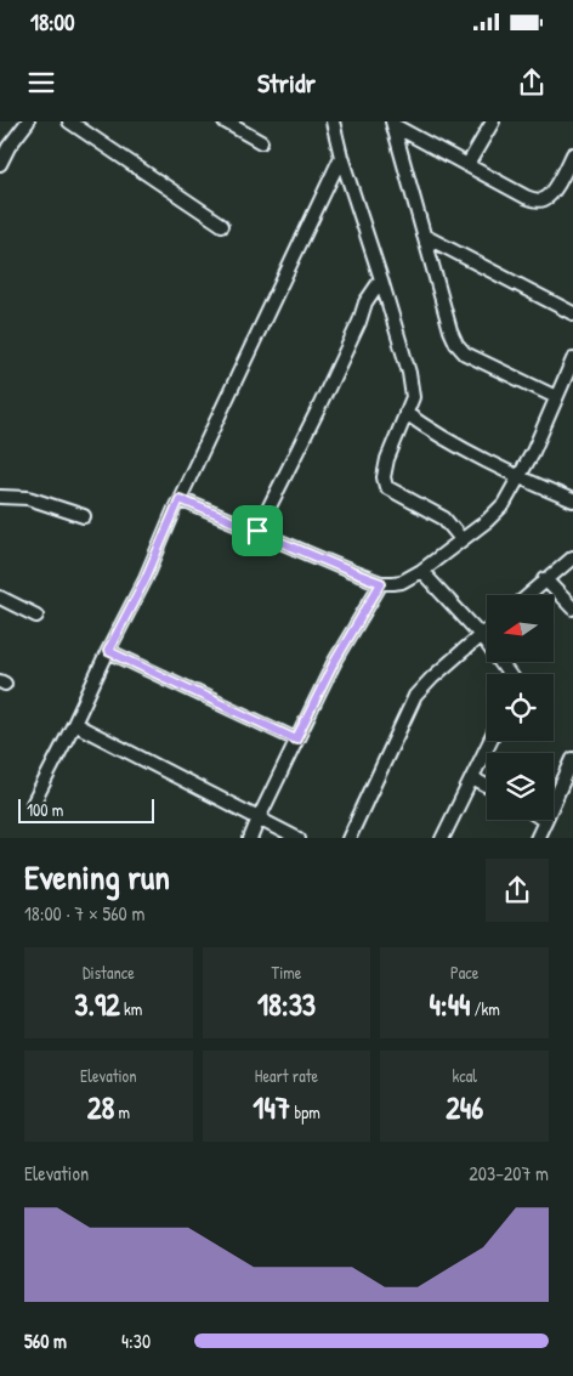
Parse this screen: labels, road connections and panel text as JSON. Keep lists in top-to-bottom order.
{
  "scale_bar": "100 m",
  "north": "left",
  "page": {
    "status": "18:00",
    "header": "Stridr",
    "scale": "100 m",
    "heading": ["Evening run", "18:00 · 7 × 560 m"],
    "stats": [
      ["Distance", "3.92 km"],
      ["Time", "18:33"],
      ["Pace", "4:44 /km"],
      ["Elevation", "28 m"],
      ["Heart rate", "147 bpm"],
      ["kcal", "246"]
    ],
    "chart": ["Elevation", "203–207 m"],
    "list": [
      {
        "name": "560 m",
        "note": "4:30"
      }
    ]
  }
}
